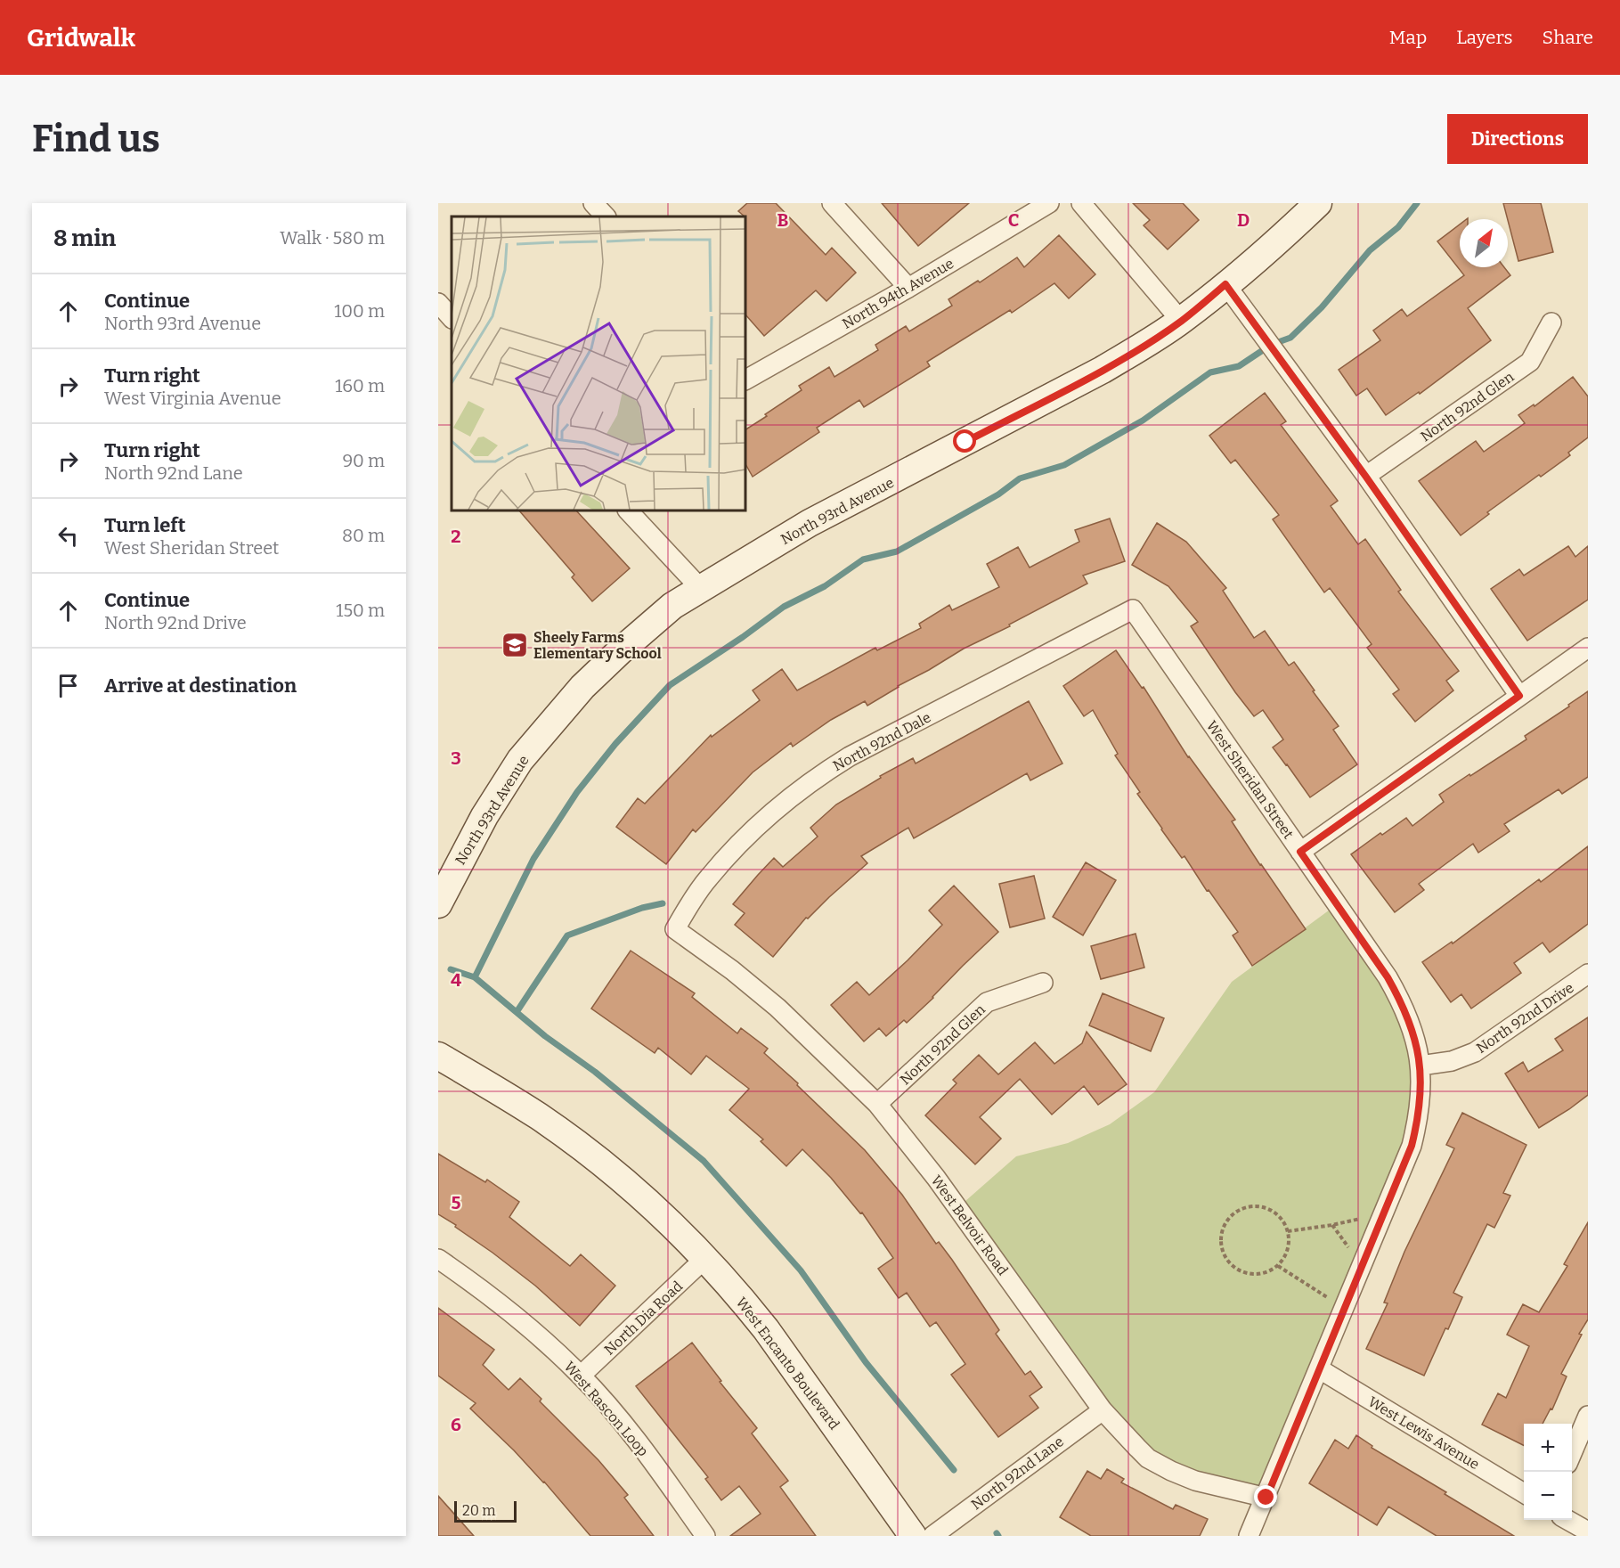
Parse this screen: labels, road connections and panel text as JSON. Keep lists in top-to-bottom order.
{
  "streets": {
    "street": [
      "North 94th Avenue",
      "North 92nd Glen",
      "North 93rd Avenue",
      "North 92nd Dale",
      "West Sheridan Street",
      "North 92nd Drive",
      "West Belvoir Road",
      "North Dia Road",
      "West Encanto Boulevard",
      "West Rascon Loop",
      "West Lewis Avenue",
      "North 92nd Lane"
    ]
  },
  "crossings": [
    ["North 92nd Glen", "West Belvoir Road"],
    ["North 92nd Dale", "West Sheridan Street"],
    ["North 92nd Dale", "West Belvoir Road"],
    ["West Sheridan Street", "North 92nd Drive"],
    ["West Belvoir Road", "North 92nd Lane"],
    ["North Dia Road", "West Encanto Boulevard"],
    ["North Dia Road", "West Rascon Loop"]
  ],
  "places": {
    "school or university": ["Sheely Farms Elementary School"]
  },
  "scale_bar": "20 m",
  "north": "top right",
  "page": {
    "header": "Gridwalk",
    "nav": ["Map", "Layers", "Share"],
    "buttons": "Directions",
    "title": "Find us",
    "heading": ["8 min", "Walk · 580 m"],
    "list": [
      ["Continue", "North 93rd Avenue", "100 m"],
      ["Turn right", "West Virginia Avenue", "160 m"],
      ["Turn right", "North 92nd Lane", "90 m"],
      ["Turn left", "West Sheridan Street", "80 m"],
      ["Continue", "North 92nd Drive", "150 m"],
      "Arrive at destination"
    ],
    "map_buttons": ["+", "−"],
    "scale": "20 m"
  },
  "grid": {
    "columns": ["B", "C", "D"],
    "rows": [
      "2",
      "3",
      "4",
      "5",
      "6"
    ]
  }
}
